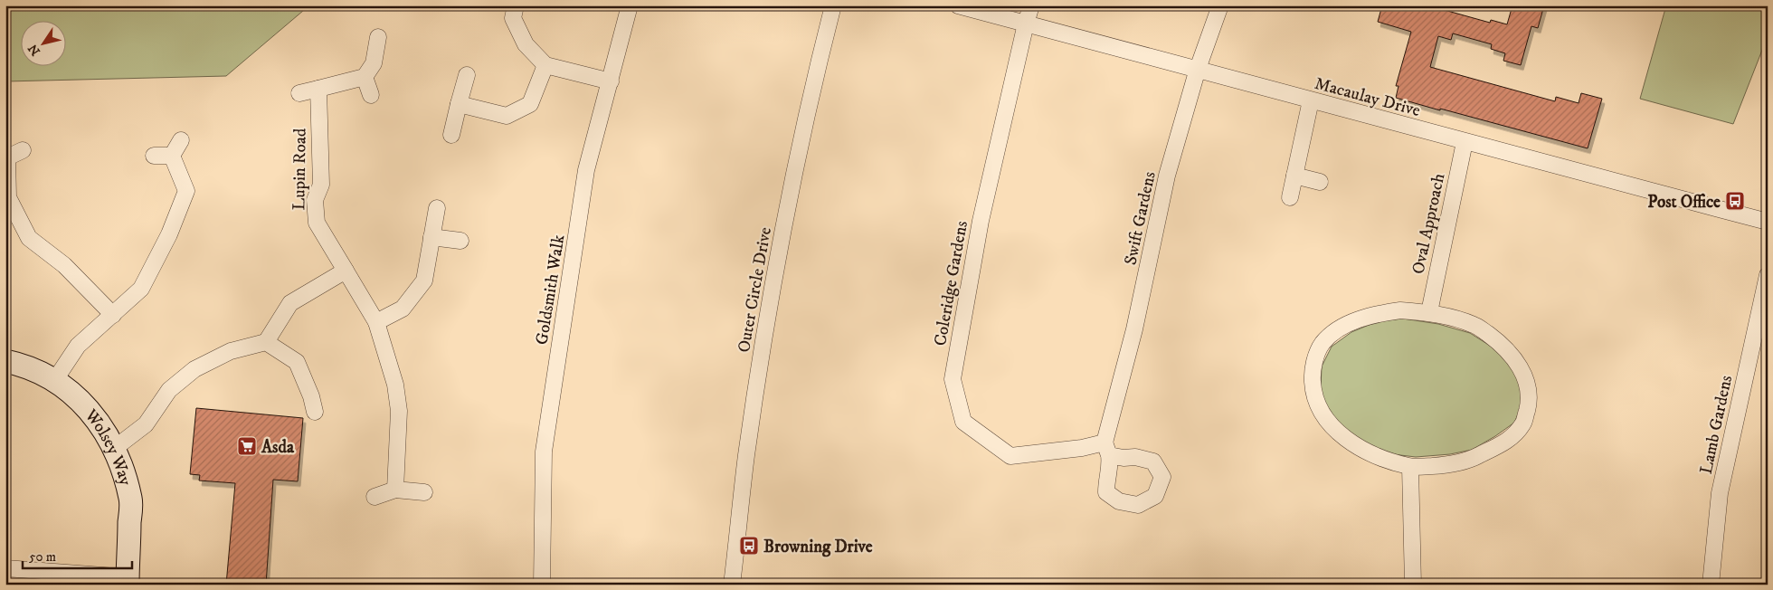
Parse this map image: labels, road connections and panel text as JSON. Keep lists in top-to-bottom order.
{
  "streets": {
    "street": [
      "Macaulay Drive",
      "Lupin Road",
      "Swift Gardens",
      "Oval Approach",
      "Coleridge Gardens",
      "Goldsmith Walk",
      "Outer Circle Drive",
      "Lamb Gardens",
      "Wolsey Way"
    ]
  },
  "crossings": [
    ["Macaulay Drive", "Swift Gardens"],
    ["Macaulay Drive", "Oval Approach"],
    ["Macaulay Drive", "Coleridge Gardens"],
    ["Swift Gardens", "Coleridge Gardens"]
  ],
  "places": {
    "bus stop": ["Post Office", "Browning Drive"],
    "supermarket": ["Asda"]
  },
  "scale_bar": "50 m",
  "north": "bottom left"
}
